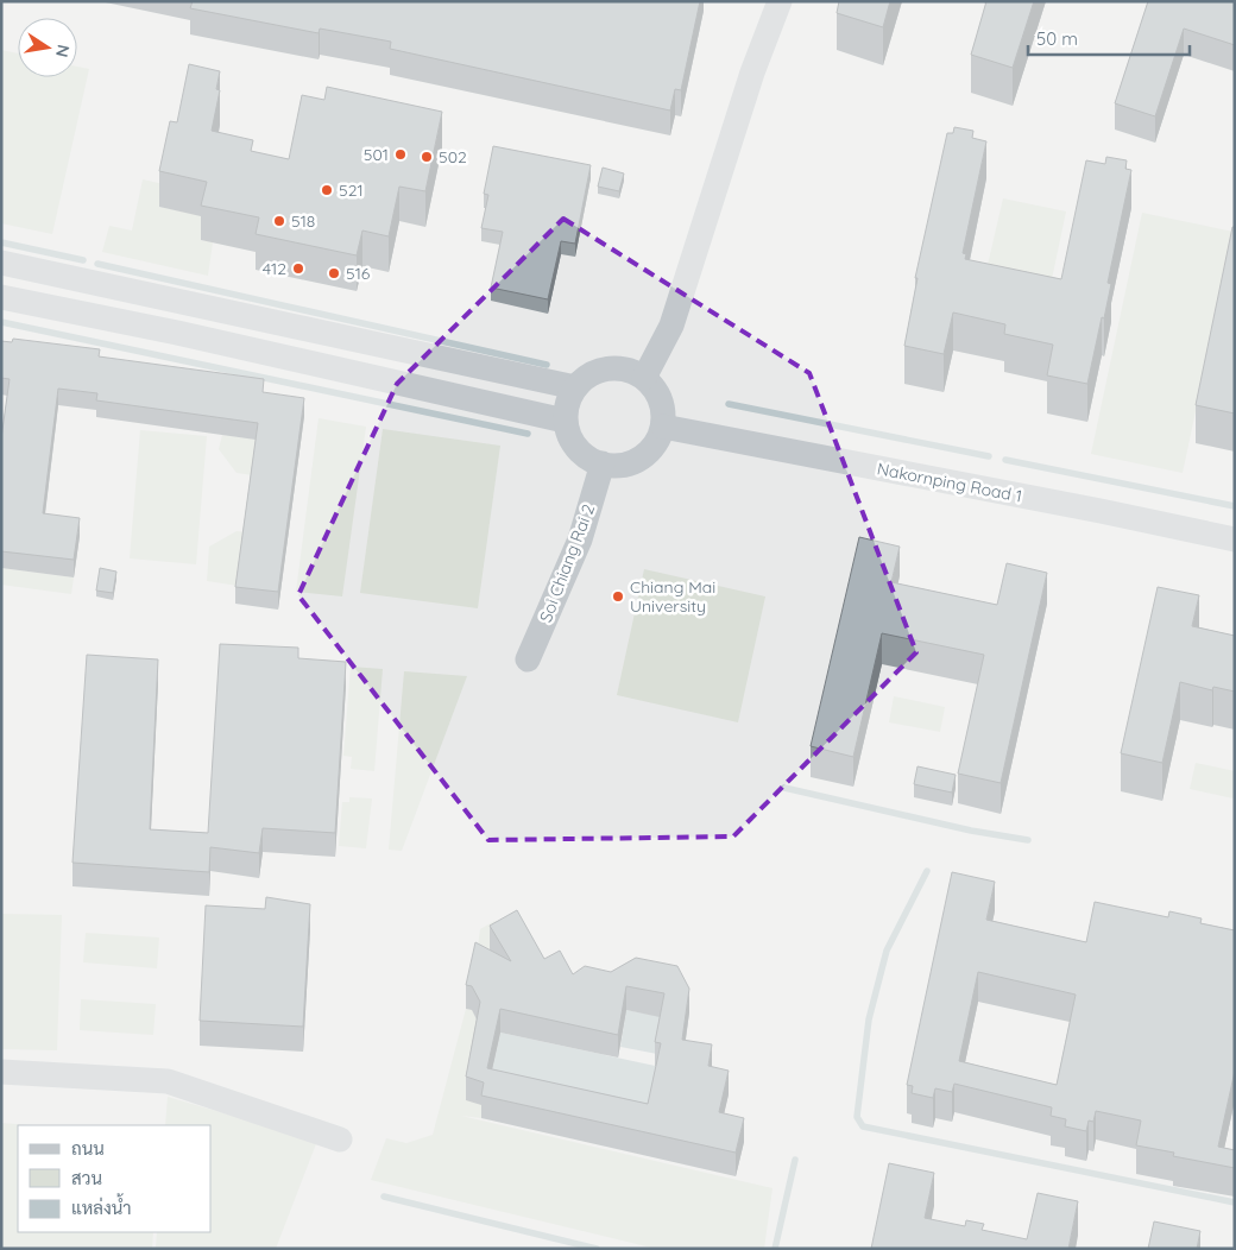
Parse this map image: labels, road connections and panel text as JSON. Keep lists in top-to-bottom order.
{
  "streets": {
    "street": ["Nakornping Road 1", "Soi Chiang Rai 2"]
  },
  "crossings": [
    ["Nakornping Road 1", "Soi Chiang Rai 2"]
  ],
  "places": [
    "501",
    "502",
    "521",
    "518",
    "412",
    "516",
    "Chiang Mai University"
  ],
  "legend": ["ถนน", "สวน", "แหล่งน้ำ"],
  "scale_bar": "50 m",
  "north": "right"
}
